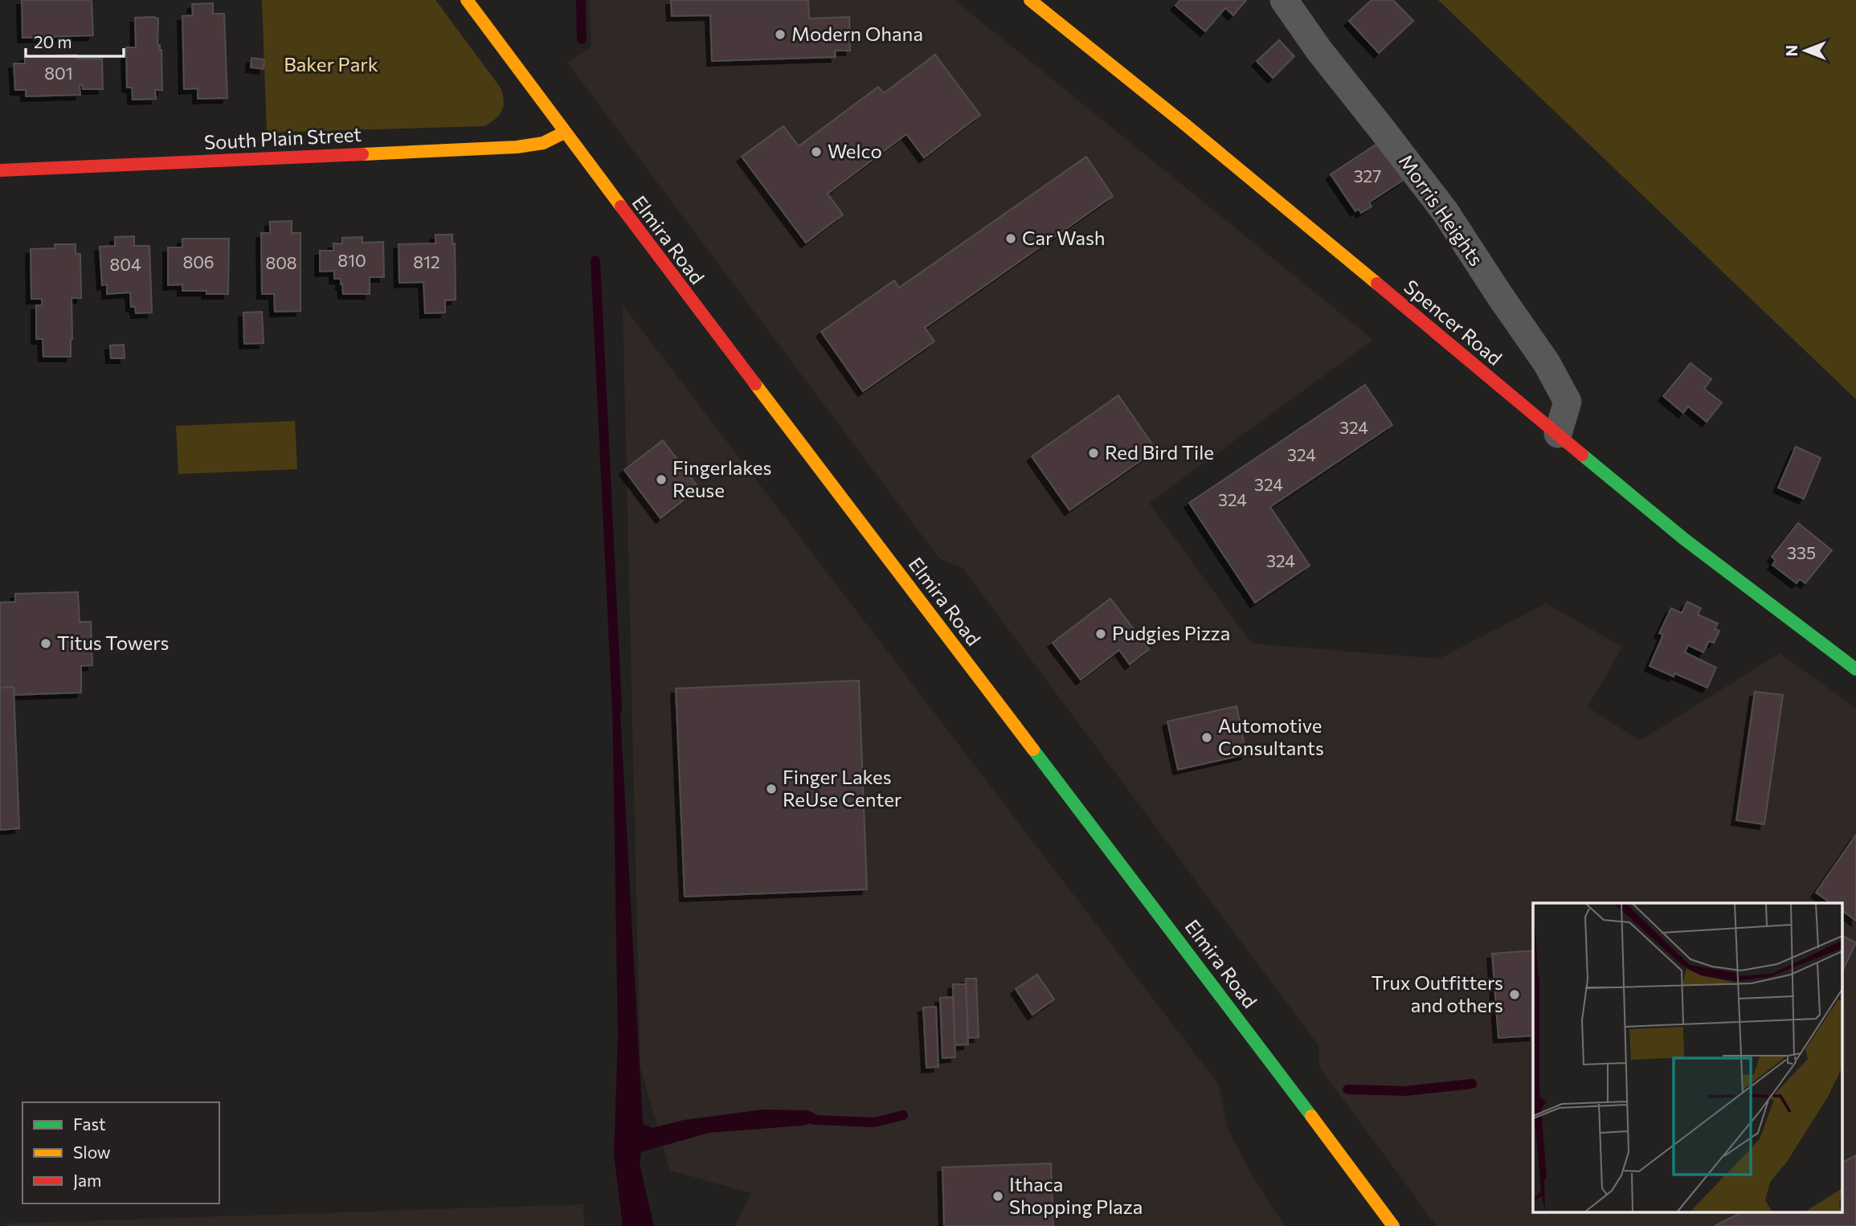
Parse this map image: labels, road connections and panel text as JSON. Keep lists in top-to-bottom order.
{
  "streets": {
    "street": [
      "South Plain Street",
      "Morris Heights",
      "Elmira Road",
      "Spencer Road"
    ]
  },
  "crossings": [
    ["South Plain Street", "Elmira Road"],
    ["Morris Heights", "Spencer Road"]
  ],
  "parks": ["Baker Park"],
  "places": [
    "Modern Ohana",
    "Welco",
    "Car Wash",
    "Red Bird Tile",
    "Fingerlakes Reuse",
    "Pudgies Pizza",
    "Titus Towers",
    "Automotive Consultants",
    "Finger Lakes ReUse Center",
    "Trux Outfitters and others",
    "Ithaca Shopping Plaza"
  ],
  "house_numbers": [
    "801",
    "327",
    "810",
    "806",
    "812",
    "808",
    "804",
    "324",
    "324",
    "324",
    "324",
    "335",
    "324"
  ],
  "legend": ["Fast", "Slow", "Jam"],
  "scale_bar": "20 m",
  "north": "left"
}
